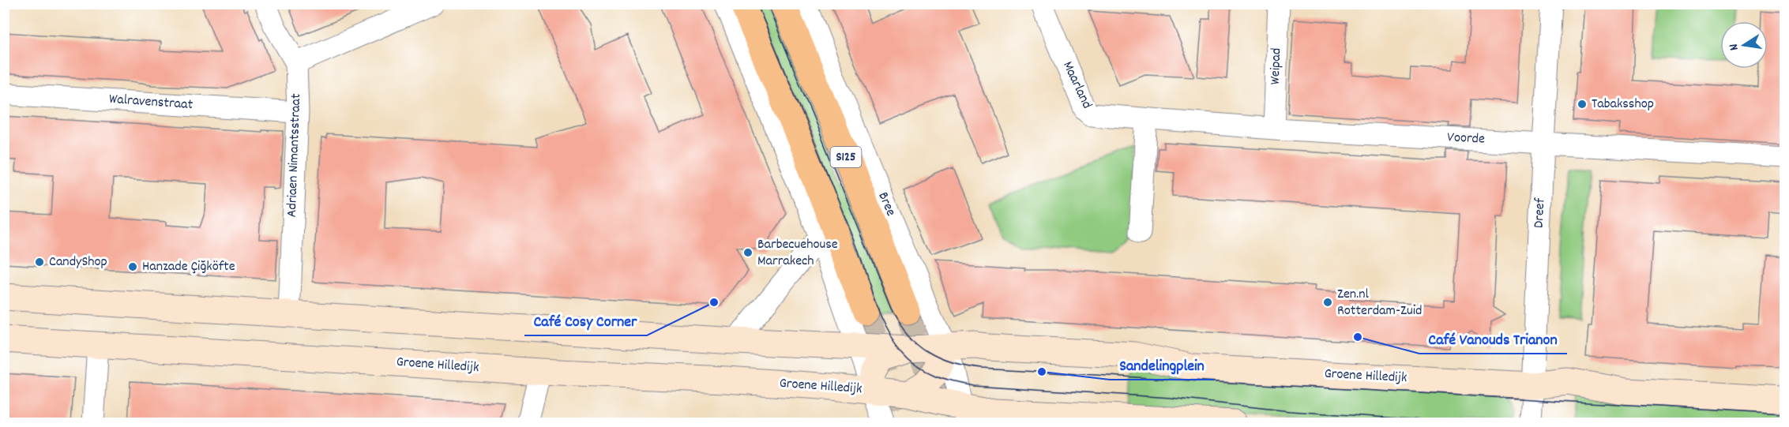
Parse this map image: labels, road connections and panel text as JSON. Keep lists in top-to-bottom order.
{
  "streets": {
    "main road": ["S125", "Bree"],
    "street": [
      "Weipad",
      "Maarland",
      "Walravenstraat",
      "Voorde",
      "Adriaen Nimantsstraat",
      "Dreef",
      "Groene Hilledijk"
    ]
  },
  "crossings": [
    ["Weipad", "Voorde"],
    ["Maarland", "Voorde"],
    ["Walravenstraat", "Adriaen Nimantsstraat"],
    ["Voorde", "Dreef"],
    ["Adriaen Nimantsstraat", "Groene Hilledijk"],
    ["Bree", "Groene Hilledijk"],
    ["Dreef", "Groene Hilledijk"]
  ],
  "places": [
    "Tabaksshop",
    "Barbecuehouse Marrakech",
    "CandyShop",
    "Hanzade Çiğköfte",
    "Café Cosy Corner",
    "Zen.nl Rotterdam-Zuid",
    "Café Vanouds Trianon",
    "Sandelingplein"
  ],
  "north": "left"
}
